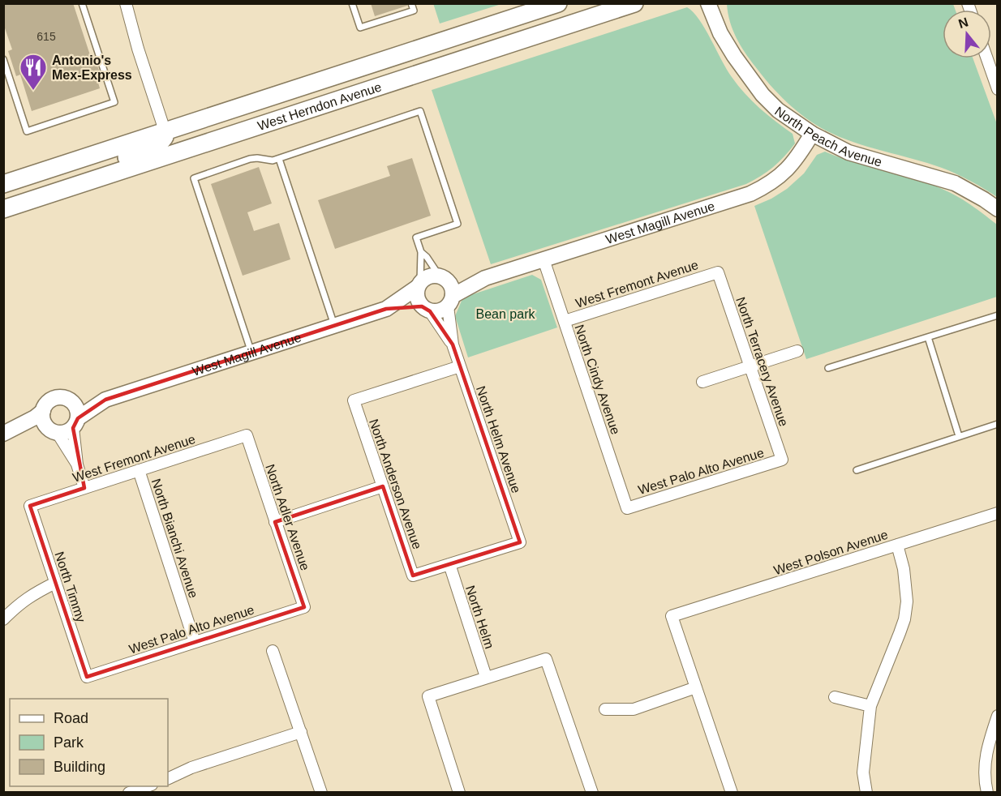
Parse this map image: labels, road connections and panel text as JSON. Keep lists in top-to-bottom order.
{
  "streets": {
    "main road": ["West Herndon Avenue"],
    "street": [
      "North Peach Avenue",
      "West Magill Avenue",
      "West Fremont Avenue",
      "North Terracery Avenue",
      "North Cindy Avenue",
      "North Helm Avenue",
      "West Palo Alto Avenue",
      "North Anderson Avenue",
      "North Adler Avenue",
      "North Bianchi Avenue",
      "West Polson Avenue",
      "North Timmy",
      "North Helm"
    ]
  },
  "crossings": [
    ["North Peach Avenue", "West Magill Avenue"],
    ["West Magill Avenue", "North Cindy Avenue"],
    ["West Magill Avenue", "North Helm Avenue"],
    ["West Fremont Avenue", "North Terracery Avenue"],
    ["West Fremont Avenue", "North Cindy Avenue"],
    ["West Fremont Avenue", "North Adler Avenue"],
    ["West Fremont Avenue", "North Bianchi Avenue"],
    ["West Fremont Avenue", "North Timmy"],
    ["North Terracery Avenue", "West Palo Alto Avenue"],
    ["North Cindy Avenue", "West Palo Alto Avenue"],
    ["North Helm Avenue", "North Anderson Avenue"],
    ["North Helm Avenue", "North Helm"],
    ["West Palo Alto Avenue", "North Adler Avenue"],
    ["West Palo Alto Avenue", "North Bianchi Avenue"],
    ["West Palo Alto Avenue", "North Timmy"],
    ["North Anderson Avenue", "North Helm"]
  ],
  "parks": ["Bean park"],
  "places": {
    "restaurant": ["Antonio's Mex-Express"]
  },
  "house_numbers": ["615"],
  "legend": ["Road", "Park", "Building"],
  "north": "top"
}
